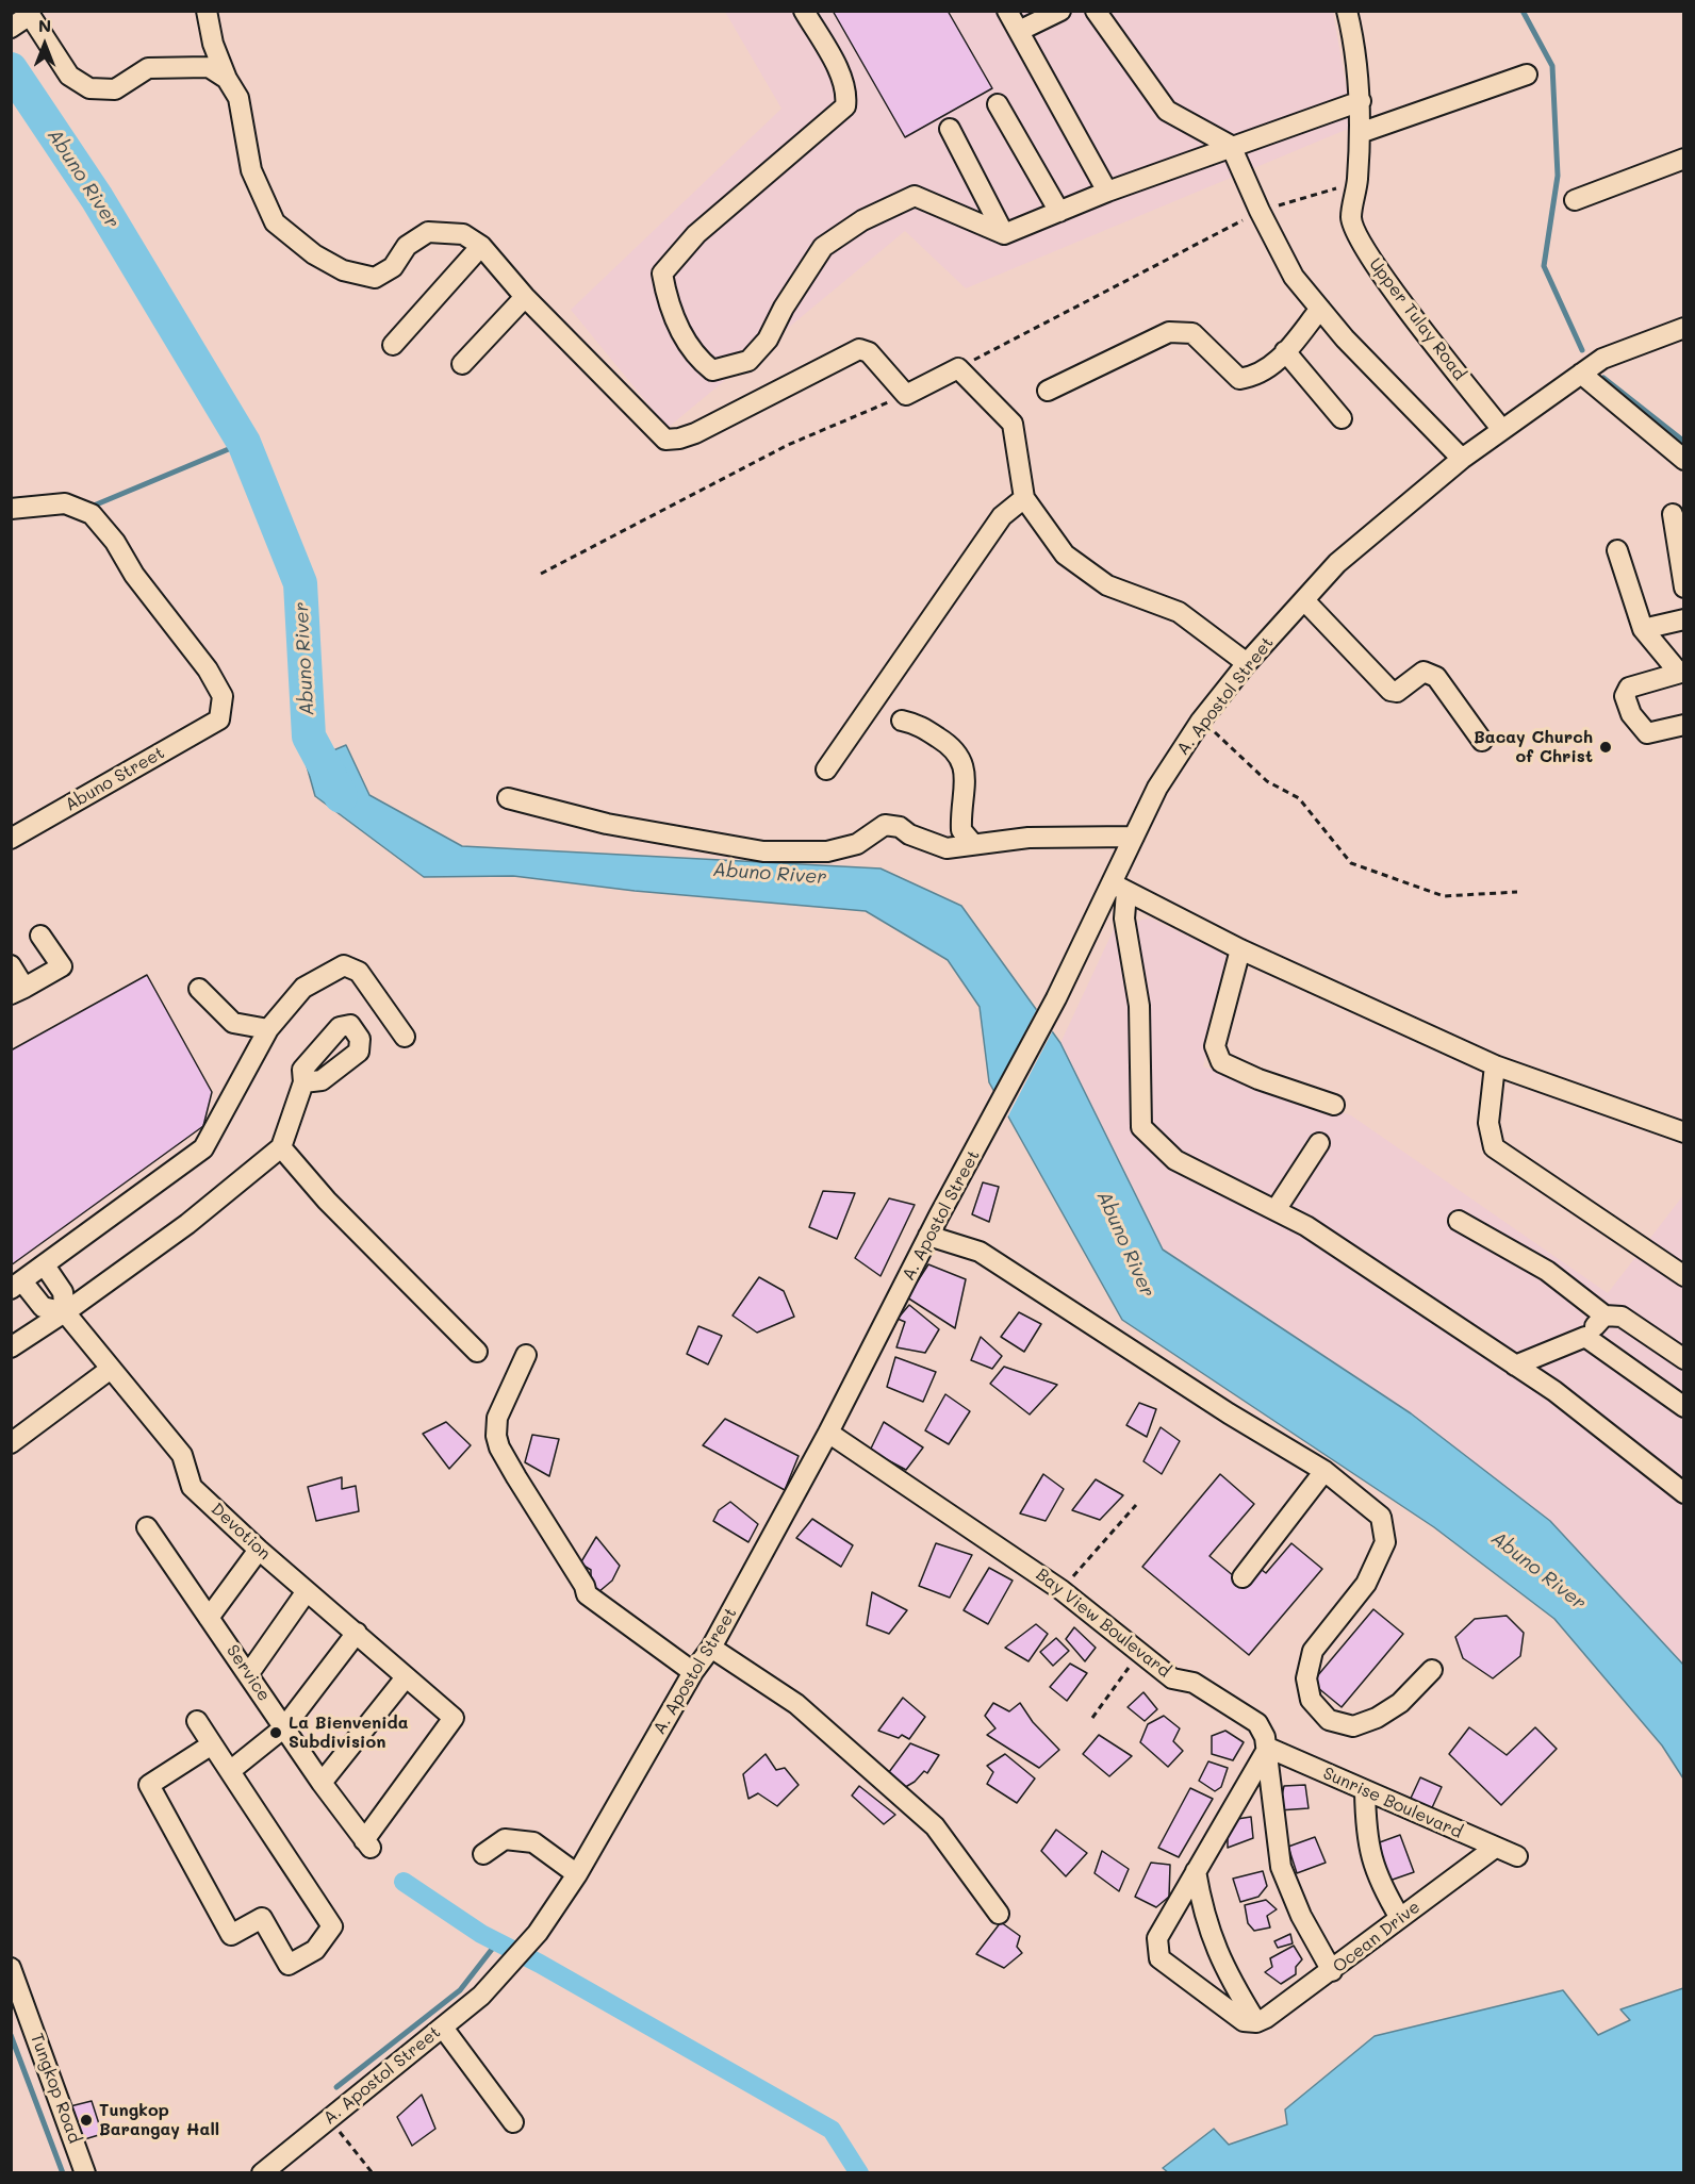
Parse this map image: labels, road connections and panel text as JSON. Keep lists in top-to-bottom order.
{
  "streets": {
    "street": [
      "Upper Tulay Road",
      "A. Apostol Street",
      "Abuno Street",
      "Devotion",
      "Bay View Boulevard",
      "Service",
      "Sunrise Boulevard",
      "Ocean Drive",
      "Tungkop Road"
    ]
  },
  "crossings": [
    ["Upper Tulay Road", "A. Apostol Street"],
    ["A. Apostol Street", "Bay View Boulevard"],
    ["Devotion", "Service"],
    ["Bay View Boulevard", "Sunrise Boulevard"],
    ["Bay View Boulevard", "Ocean Drive"],
    ["Sunrise Boulevard", "Ocean Drive"]
  ],
  "water": ["Abuno River"],
  "places": ["Bacay Church of Christ", "La Bienvenida Subdivision", "Tungkop Barangay Hall"],
  "north": "top"
}
